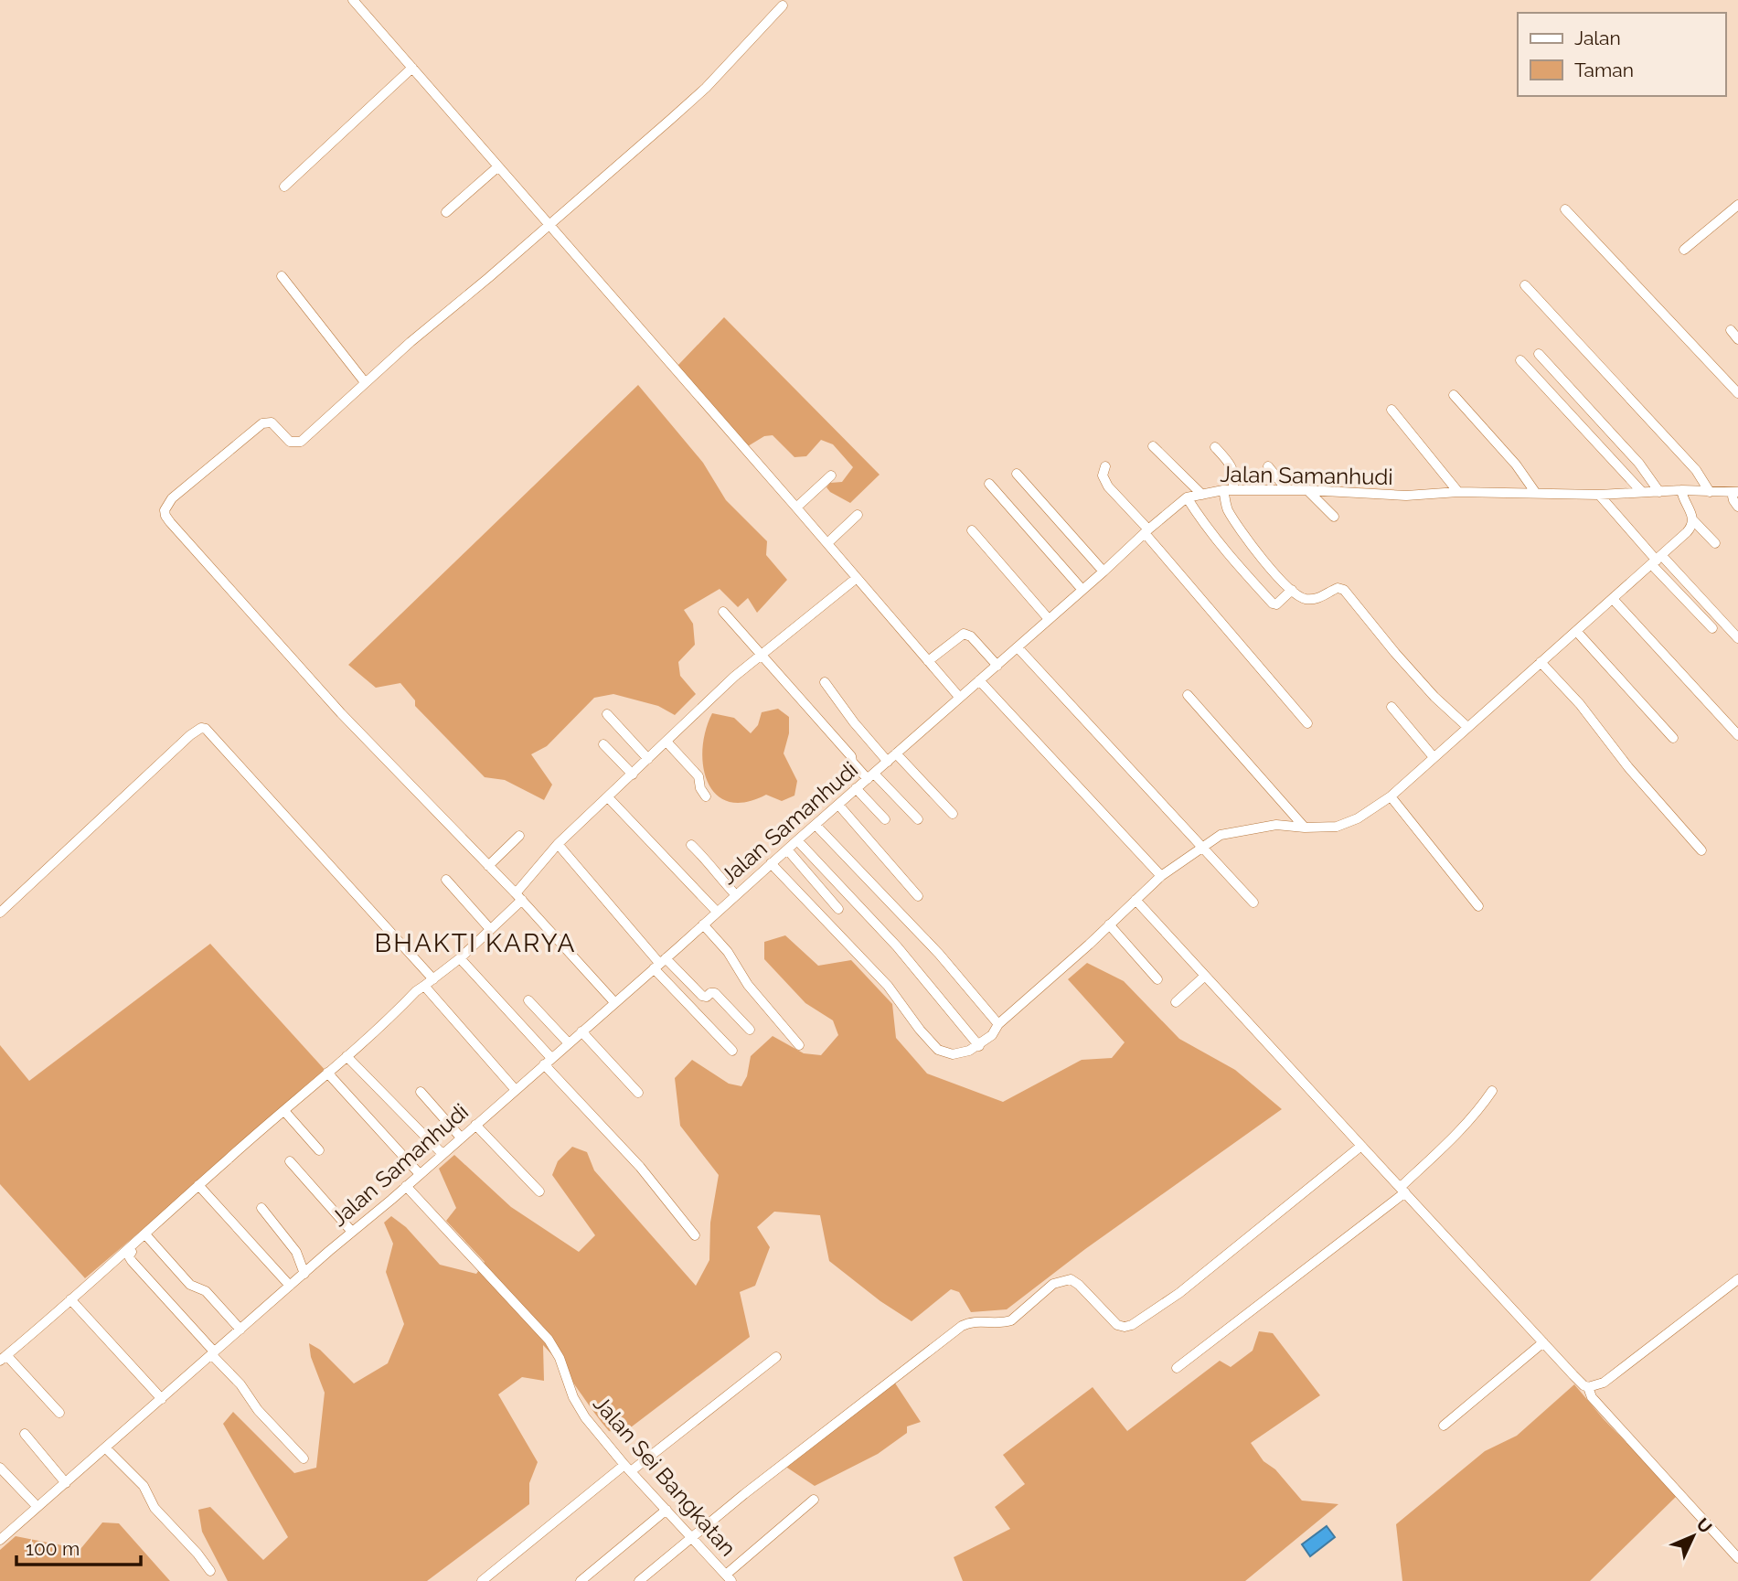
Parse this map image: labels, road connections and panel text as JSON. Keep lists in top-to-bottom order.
{
  "streets": {
    "street": ["Jalan Samanhudi", "Jalan Sei Bangkatan"]
  },
  "crossings": [
    ["Jalan Samanhudi", "Jalan Sei Bangkatan"]
  ],
  "districts": ["BHAKTI KARYA"],
  "legend": ["Jalan", "Taman"],
  "scale_bar": "100 m",
  "north": "top right"
}
